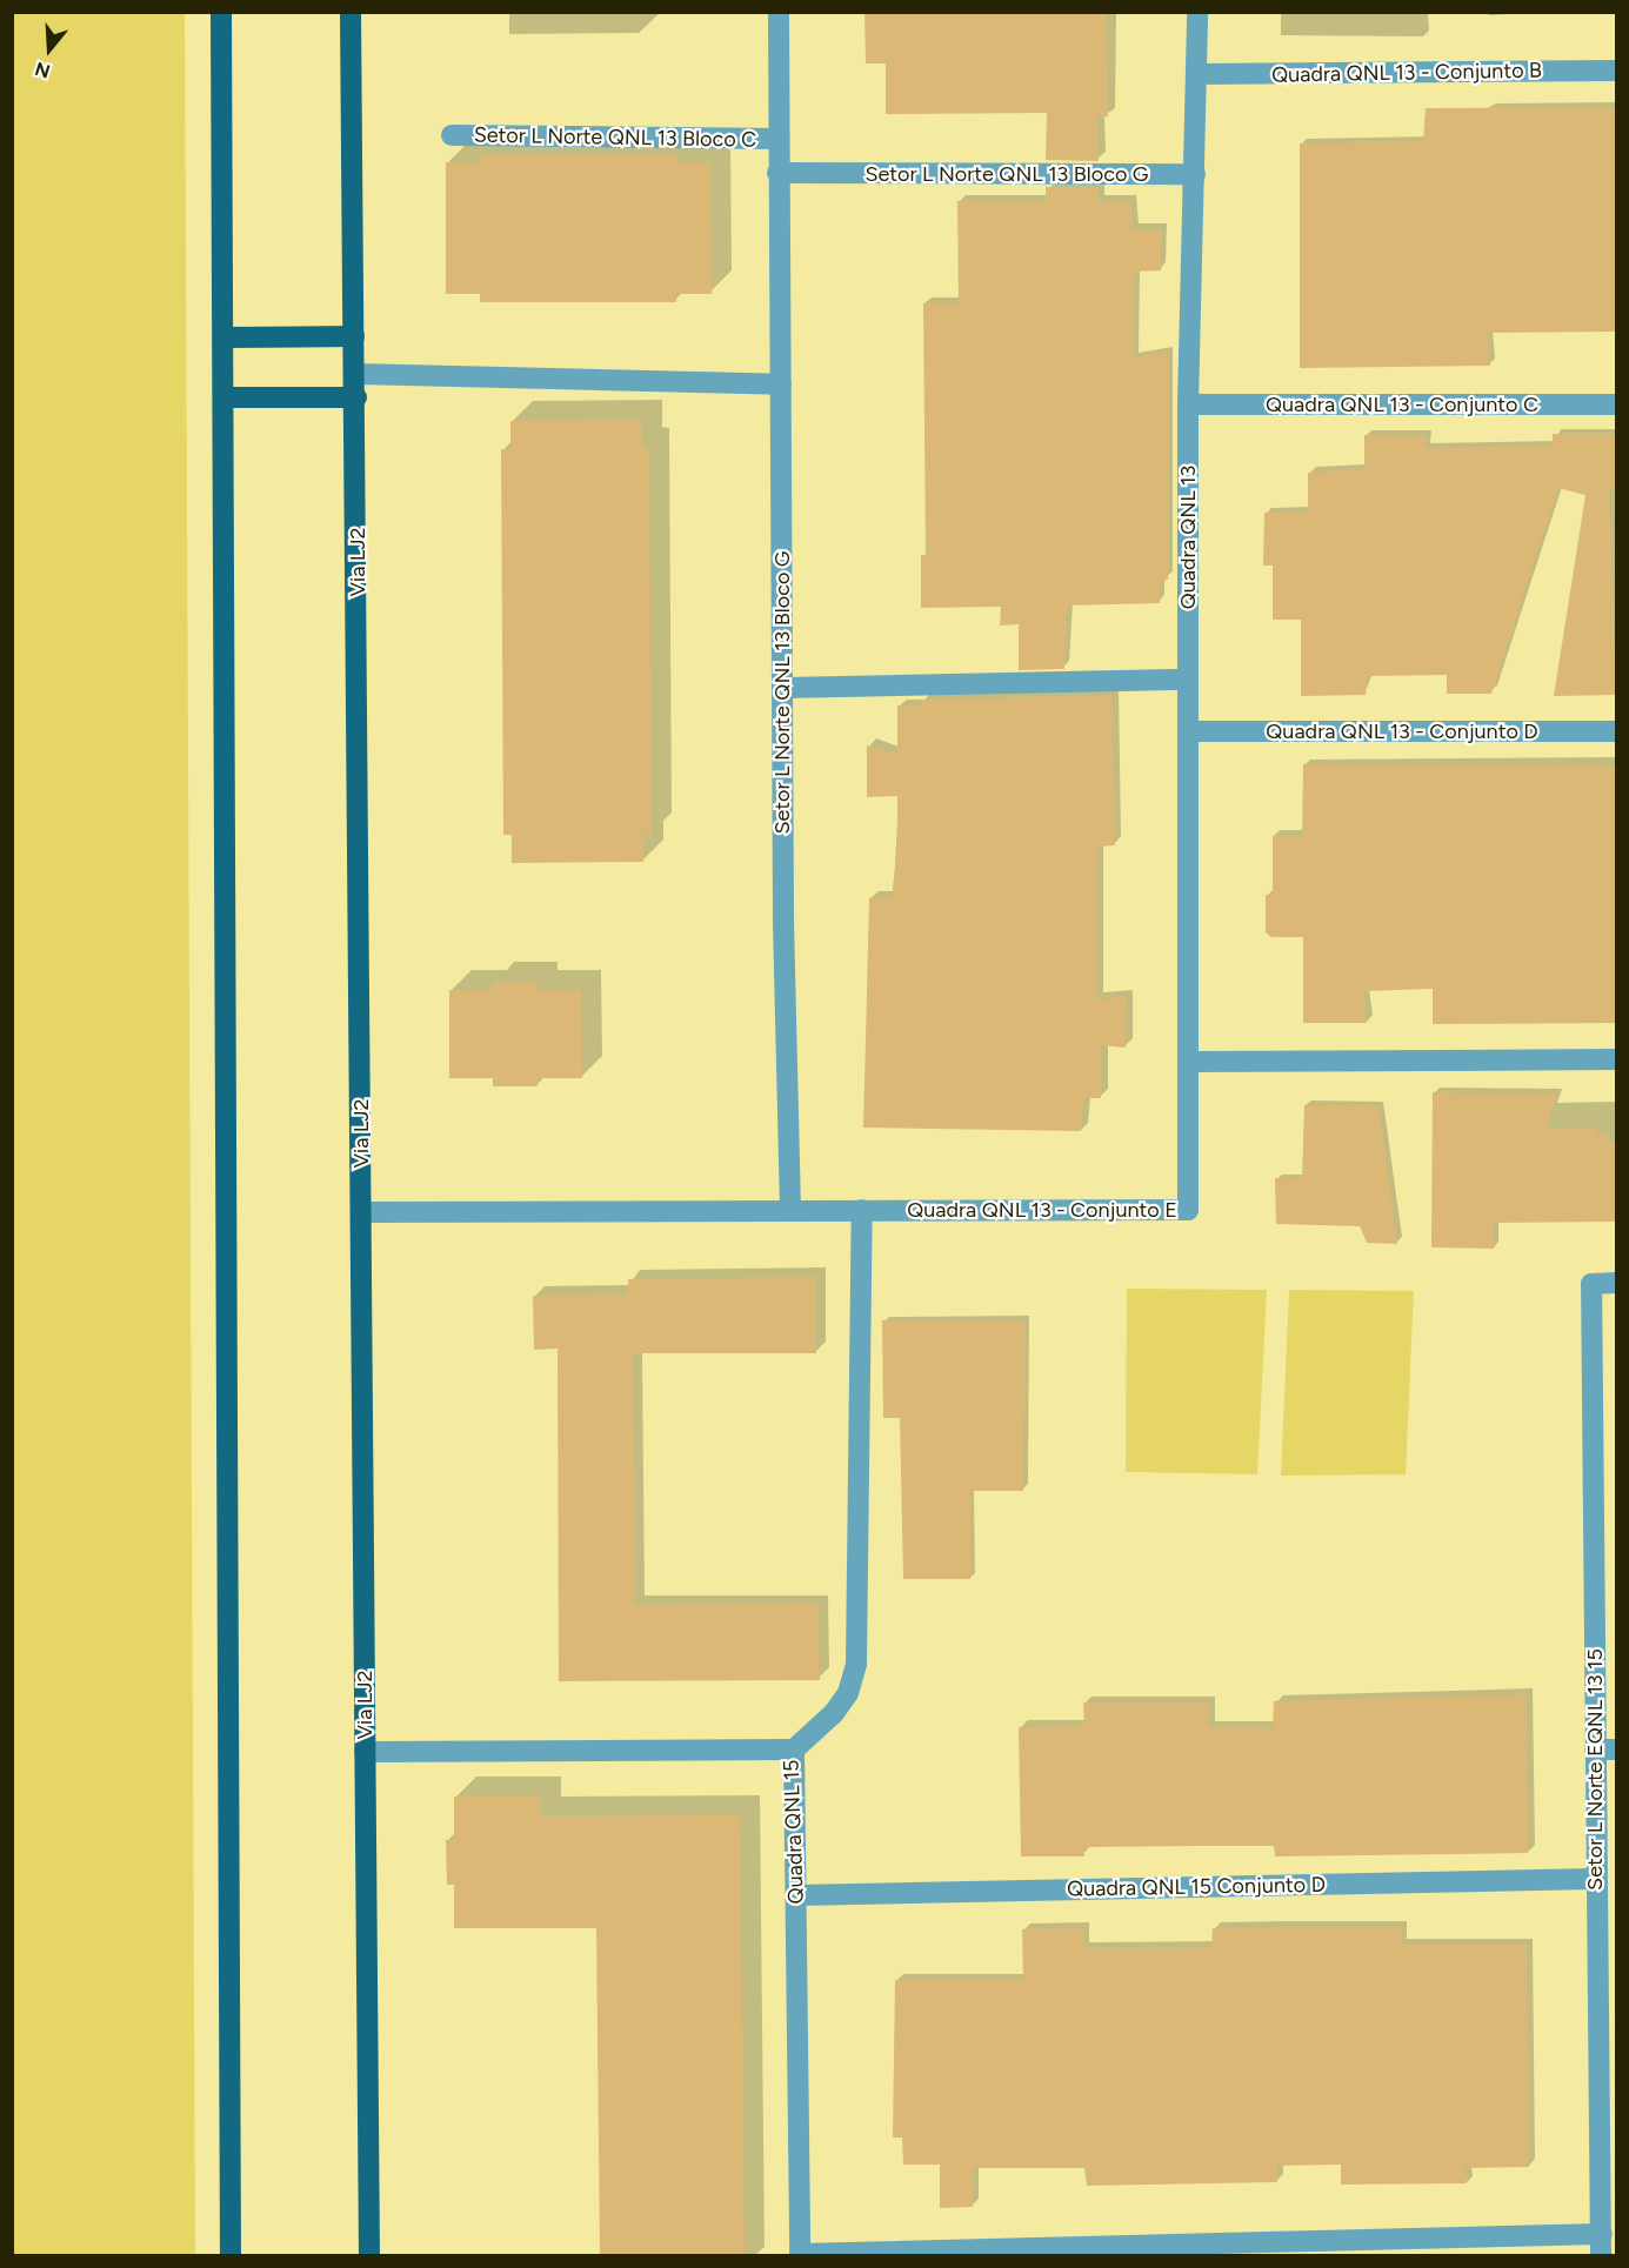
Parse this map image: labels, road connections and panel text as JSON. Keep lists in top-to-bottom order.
{
  "streets": {
    "main road": ["Via LJ2"],
    "street": [
      "Quadra QNL 13 - Conjunto B",
      "Setor L Norte QNL 13 Bloco C",
      "Setor L Norte QNL 13 Bloco G",
      "Quadra QNL 13 - Conjunto C",
      "Quadra QNL 13",
      "Quadra QNL 13 - Conjunto D",
      "Quadra QNL 13 - Conjunto E",
      "Setor L Norte EQNL 13 15",
      "Quadra QNL 15",
      "Quadra QNL 15 Conjunto D"
    ]
  },
  "crossings": [
    ["Quadra QNL 13 - Conjunto B", "Quadra QNL 13"],
    ["Setor L Norte QNL 13 Bloco C", "Setor L Norte QNL 13 Bloco G"],
    ["Setor L Norte QNL 13 Bloco G", "Quadra QNL 13"],
    ["Setor L Norte QNL 13 Bloco G", "Quadra QNL 13 - Conjunto E"],
    ["Quadra QNL 13 - Conjunto C", "Quadra QNL 13"],
    ["Quadra QNL 13", "Quadra QNL 13 - Conjunto D"],
    ["Quadra QNL 13", "Quadra QNL 13 - Conjunto E"],
    ["Via LJ2", "Quadra QNL 13 - Conjunto E"],
    ["Via LJ2", "Quadra QNL 15"],
    ["Setor L Norte EQNL 13 15", "Quadra QNL 15 Conjunto D"],
    ["Quadra QNL 15", "Quadra QNL 15 Conjunto D"]
  ],
  "north": "bottom"
}
